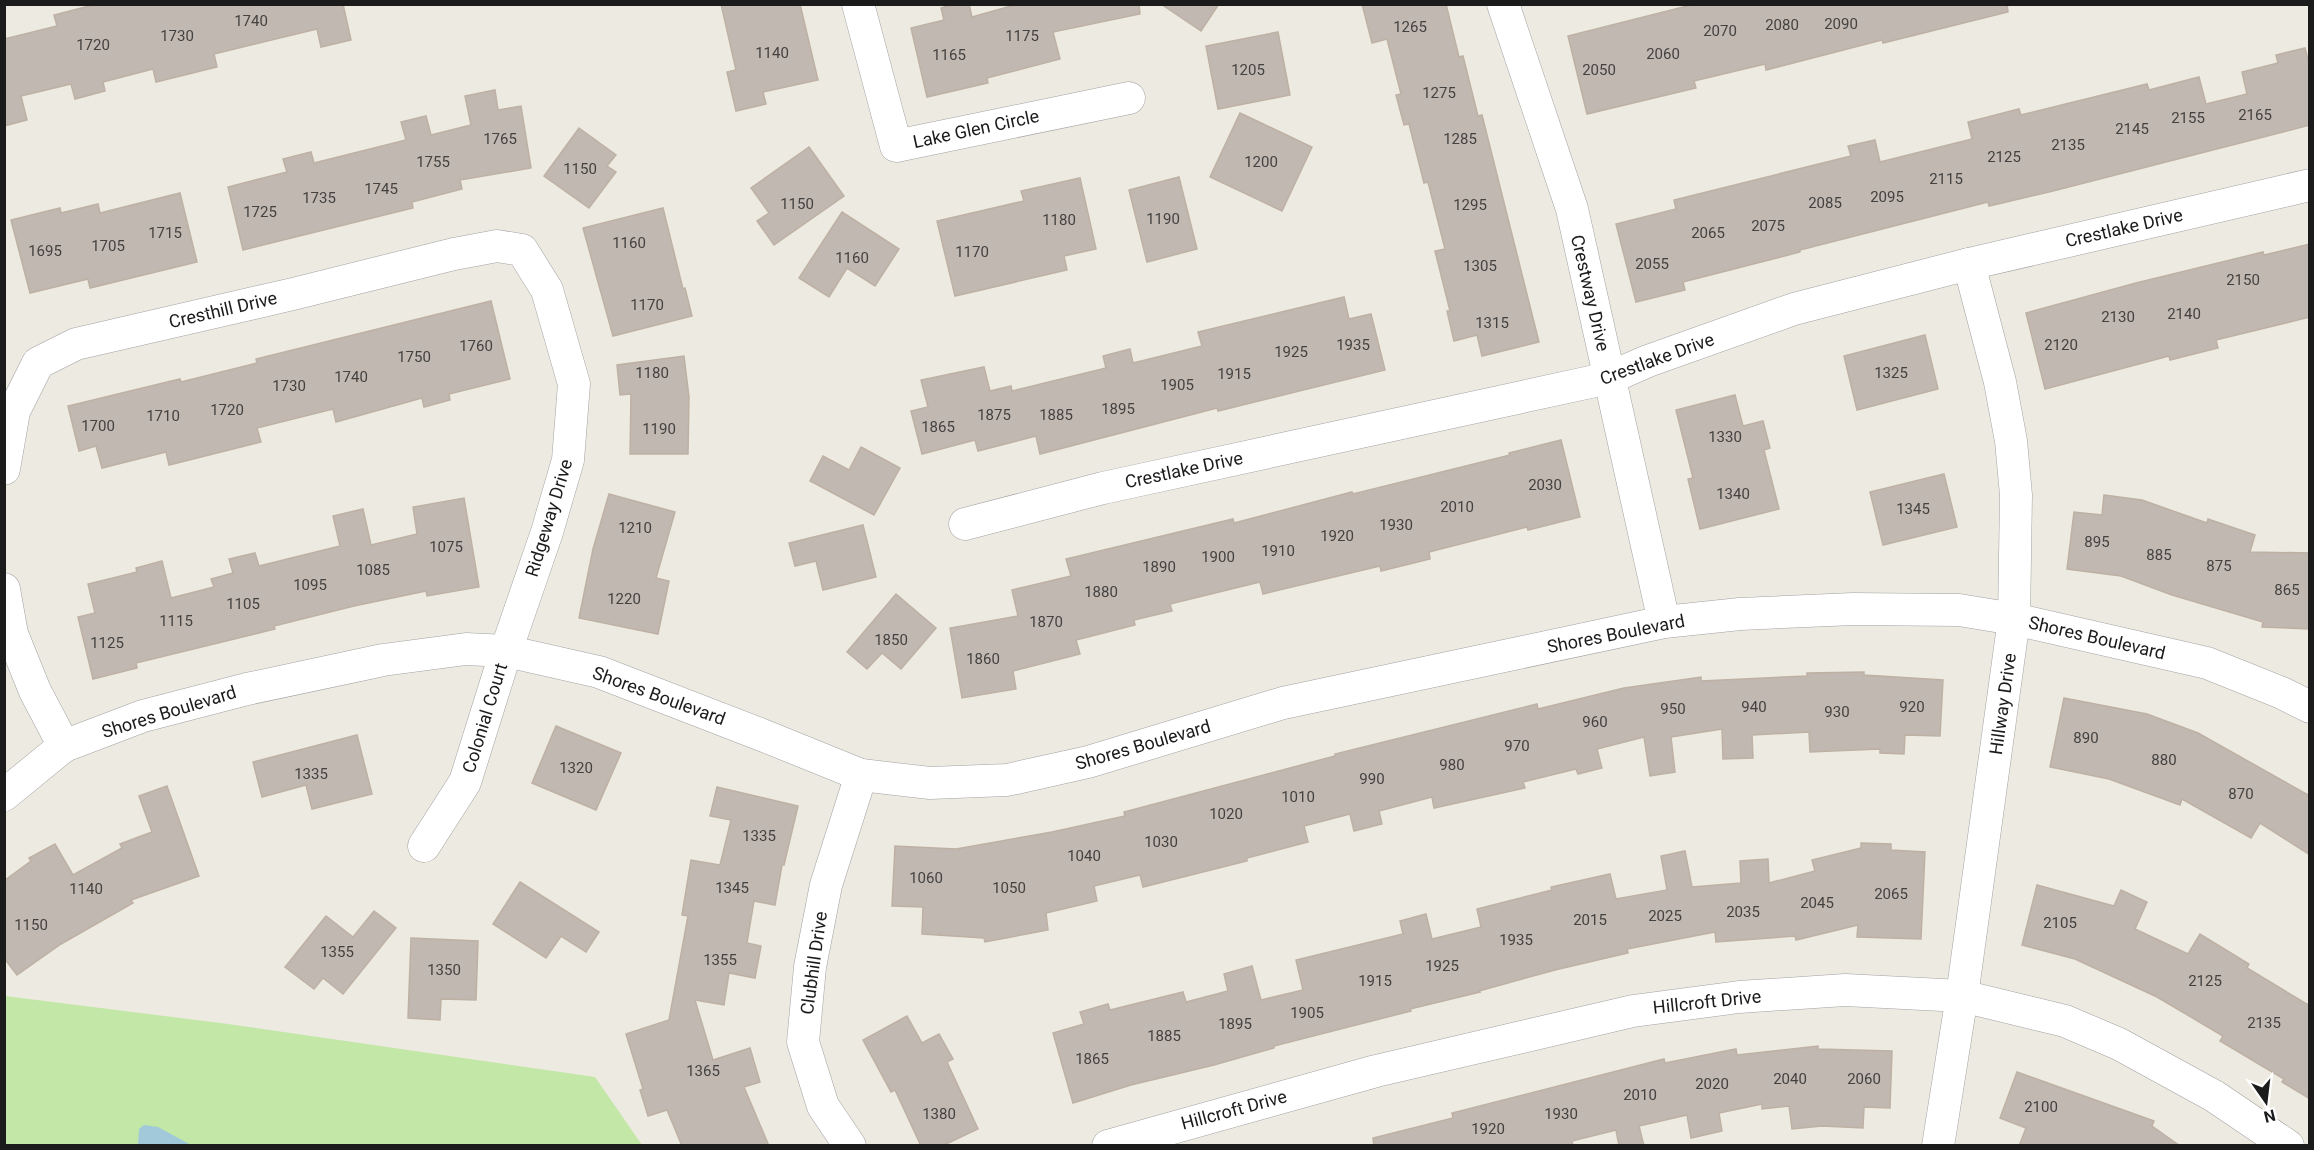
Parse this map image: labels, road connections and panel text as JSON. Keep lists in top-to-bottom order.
{
  "streets": {
    "street": [
      "Lake Glen Circle",
      "Crestlake Drive",
      "Crestway Drive",
      "Cresthill Drive",
      "Ridgeway Drive",
      "Shores Boulevard",
      "Hillway Drive",
      "Colonial Court",
      "Clubhill Drive",
      "Hillcroft Drive"
    ]
  },
  "crossings": [
    ["Crestlake Drive", "Crestway Drive"],
    ["Crestlake Drive", "Hillway Drive"],
    ["Crestway Drive", "Shores Boulevard"],
    ["Cresthill Drive", "Ridgeway Drive"],
    ["Ridgeway Drive", "Shores Boulevard"],
    ["Ridgeway Drive", "Colonial Court"],
    ["Shores Boulevard", "Hillway Drive"],
    ["Shores Boulevard", "Colonial Court"],
    ["Shores Boulevard", "Clubhill Drive"],
    ["Hillway Drive", "Hillcroft Drive"]
  ],
  "house_numbers": [
    "1740",
    "2090",
    "2080",
    "1265",
    "2070",
    "1730",
    "1175",
    "1720",
    "1140",
    "2060",
    "1165",
    "1205",
    "2050",
    "1275",
    "2165",
    "2155",
    "2145",
    "1765",
    "1285",
    "2135",
    "2125",
    "1755",
    "1200",
    "1150",
    "2115",
    "1745",
    "2095",
    "1735",
    "2085",
    "1150",
    "1295",
    "1725",
    "1190",
    "1180",
    "2075",
    "1715",
    "2065",
    "1160",
    "1705",
    "1695",
    "1170",
    "1160",
    "2055",
    "1305",
    "2150",
    "1170",
    "2140",
    "2130",
    "1315",
    "1935",
    "2120",
    "1760",
    "1925",
    "1750",
    "1180",
    "1325",
    "1915",
    "1740",
    "1905",
    "1730",
    "1895",
    "1720",
    "1875",
    "1885",
    "1710",
    "1700",
    "1865",
    "1190",
    "1330",
    "2030",
    "1340",
    "2010",
    "1345",
    "1930",
    "1210",
    "1920",
    "895",
    "1075",
    "1910",
    "885",
    "1900",
    "875",
    "1890",
    "1085",
    "1095",
    "865",
    "1880",
    "1220",
    "1105",
    "1115",
    "1870",
    "1850",
    "1125",
    "1860",
    "940",
    "920",
    "950",
    "930",
    "960",
    "890",
    "970",
    "880",
    "980",
    "1320",
    "1335",
    "990",
    "870",
    "1010",
    "1020",
    "1335",
    "1030",
    "1040",
    "1060",
    "1345",
    "1050",
    "1140",
    "2065",
    "2045",
    "2035",
    "2025",
    "2015",
    "2105",
    "1150",
    "1935",
    "1355",
    "1355",
    "1925",
    "1350",
    "1915",
    "2125",
    "1905",
    "2135",
    "1895",
    "1885",
    "1865",
    "1365",
    "2040",
    "2060",
    "2020",
    "2010",
    "2100",
    "1380",
    "1930",
    "1920"
  ],
  "north": "bottom"
}
